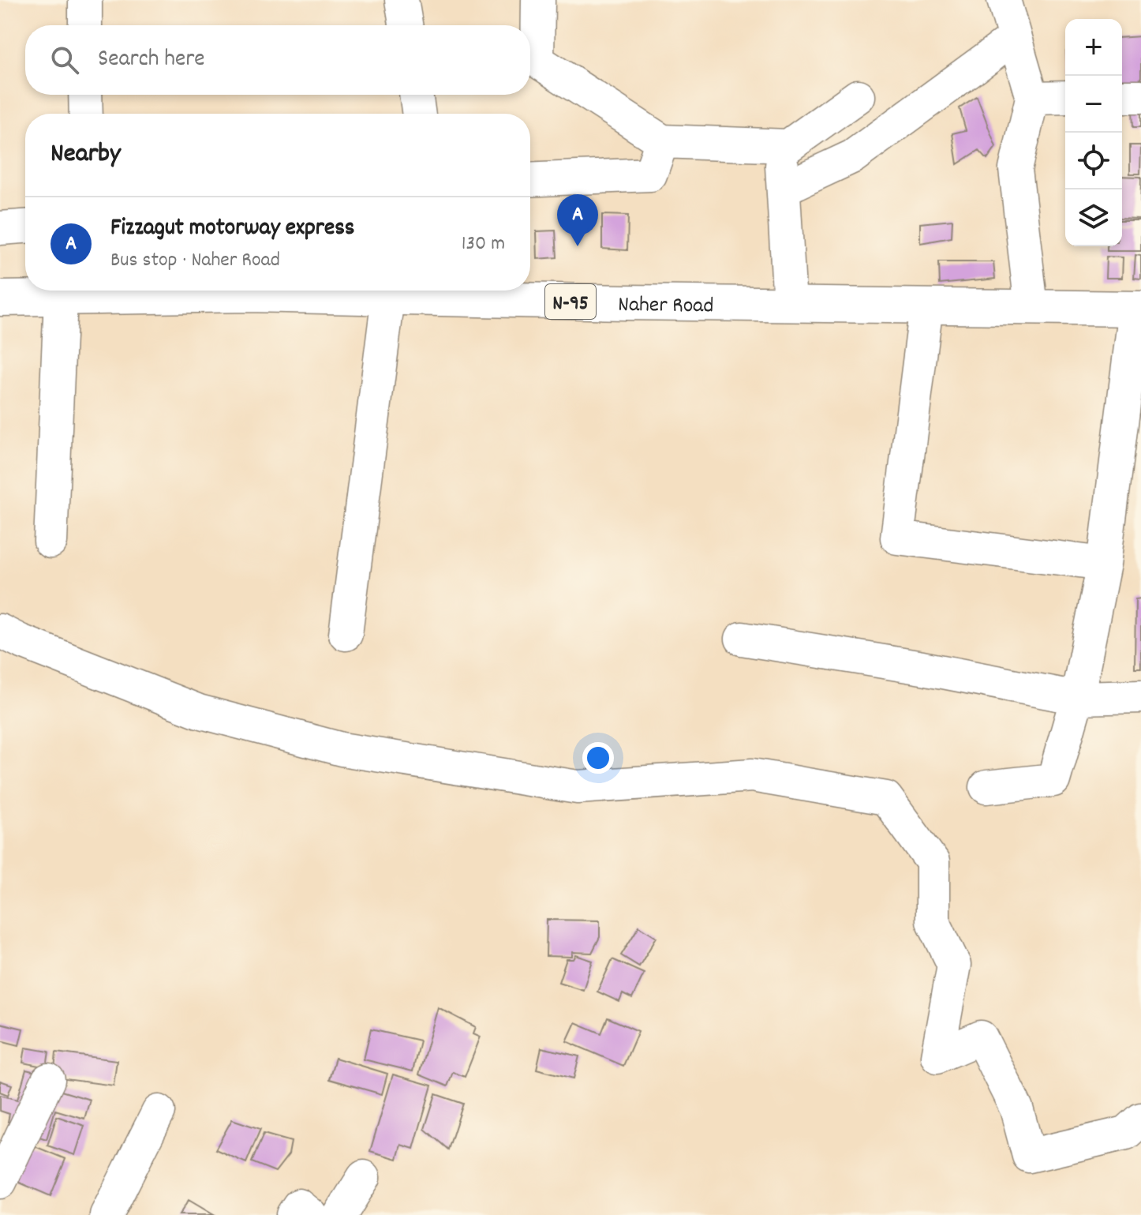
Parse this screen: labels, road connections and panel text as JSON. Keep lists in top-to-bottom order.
{
  "streets": {
    "main road": ["N-95", "Naher Road"]
  },
  "page": {
    "map_buttons": ["+", "−"],
    "search": "Search here",
    "heading": "Nearby",
    "pins": "A",
    "list": [
      {
        "mark": "A",
        "name": "Fizzagut motorway express",
        "note": "Bus stop · Naher Road",
        "value": "130 m"
      }
    ]
  }
}
